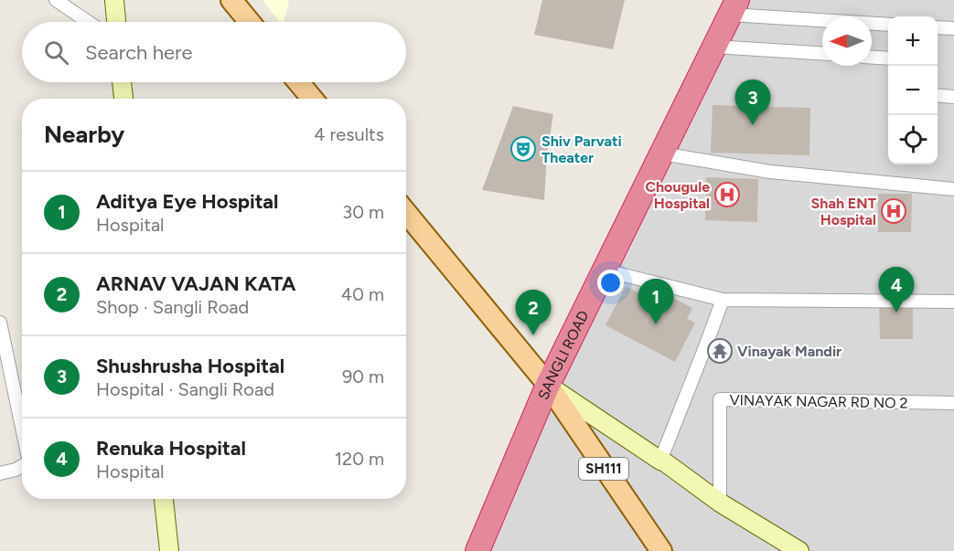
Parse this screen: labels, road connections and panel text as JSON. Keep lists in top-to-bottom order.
{
  "streets": {
    "highway": ["SANGLI ROAD"],
    "main road": ["SH111"],
    "street": ["VINAYAK NAGAR RD NO 2"]
  },
  "crossings": [
    ["SANGLI ROAD", "SH111"]
  ],
  "places": {
    "theatre": ["Shiv Parvati Theater"],
    "hospital": ["Chougule Hospital", "Shah ENT Hospital"],
    "temple": ["Vinayak Mandir"]
  },
  "north": "left",
  "page": {
    "map_buttons": ["+", "−"],
    "search": "Search here",
    "pins": [
      "3",
      "4",
      "1",
      "2"
    ],
    "heading": ["Nearby", "4 results"],
    "list": [
      {
        "mark": "1",
        "name": "Aditya Eye Hospital",
        "note": "Hospital",
        "value": "30 m"
      },
      {
        "mark": "2",
        "name": "ARNAV VAJAN KATA",
        "note": "Shop · Sangli Road",
        "value": "40 m"
      },
      {
        "mark": "3",
        "name": "Shushrusha Hospital",
        "note": "Hospital · Sangli Road",
        "value": "90 m"
      },
      {
        "mark": "4",
        "name": "Renuka Hospital",
        "note": "Hospital",
        "value": "120 m"
      }
    ]
  }
}
